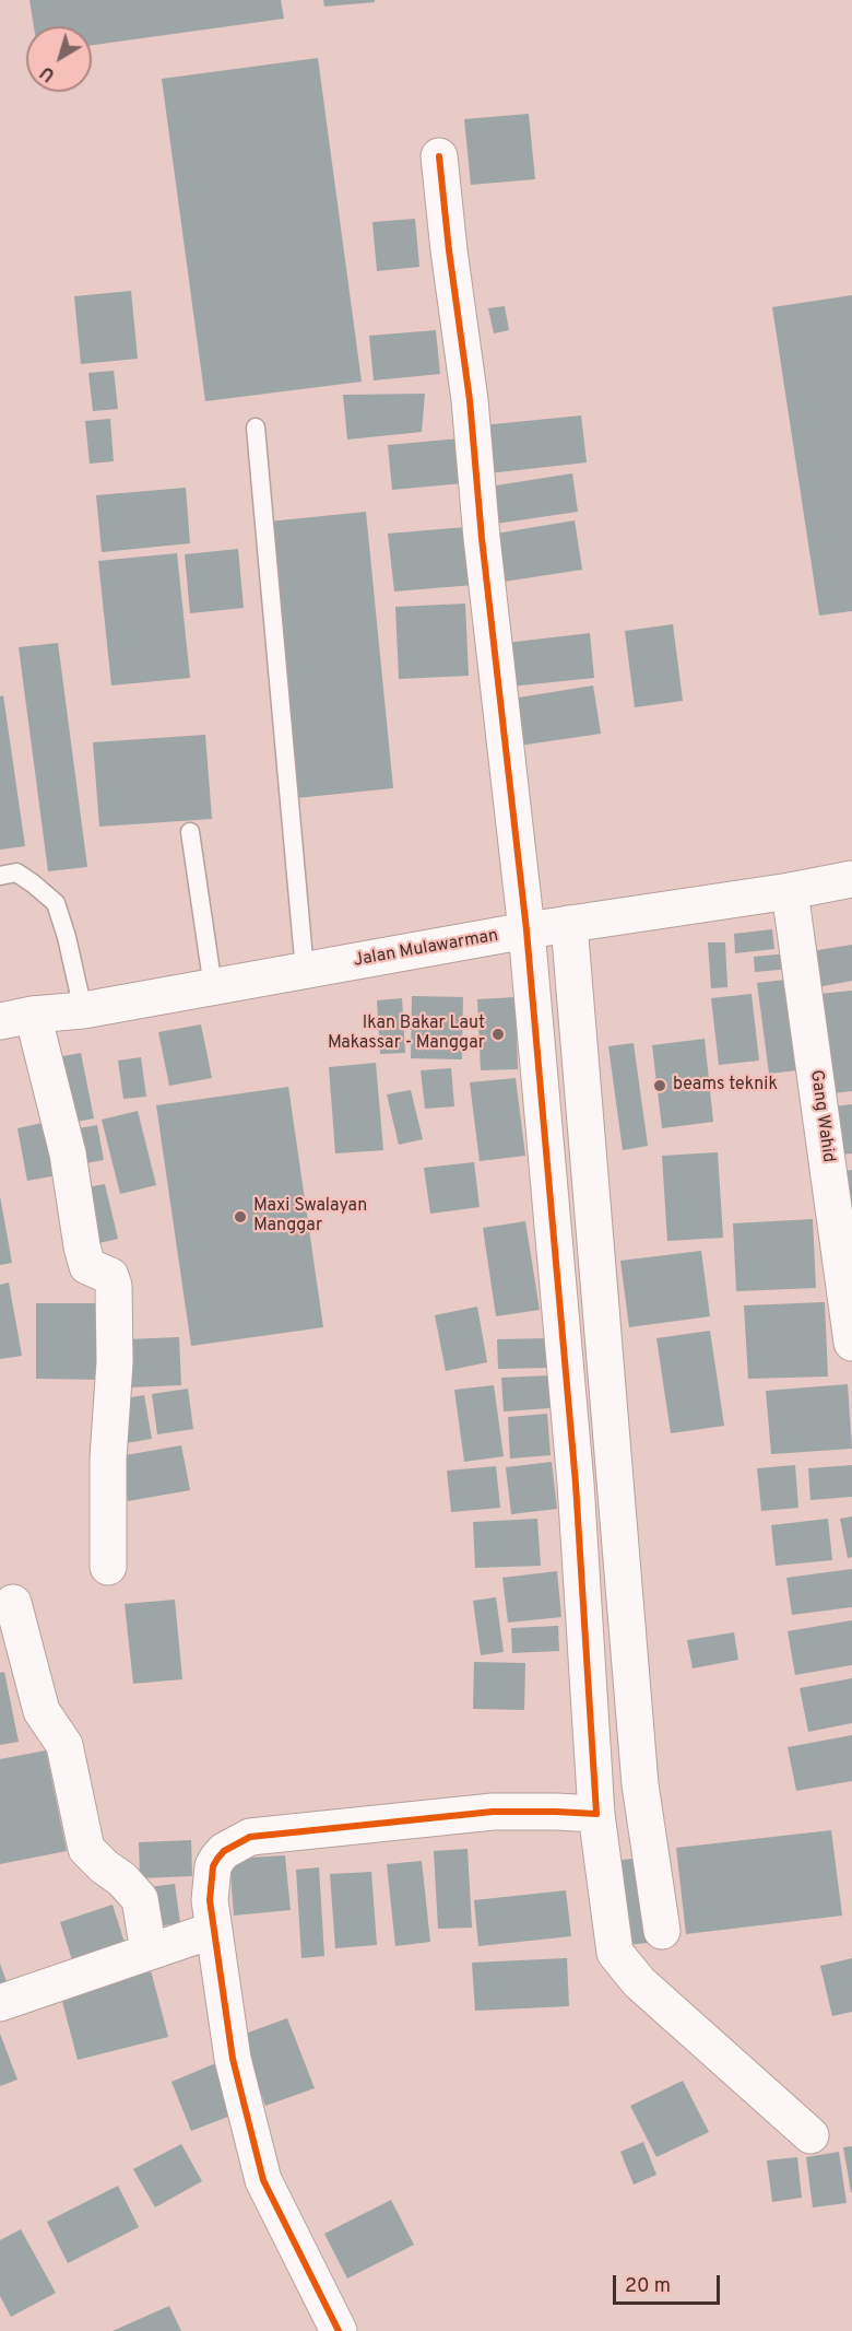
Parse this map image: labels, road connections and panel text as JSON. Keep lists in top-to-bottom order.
{
  "streets": {
    "street": ["Jalan Mulawarman", "Gang Wahid"]
  },
  "crossings": [
    ["Jalan Mulawarman", "Gang Wahid"]
  ],
  "places": ["Ikan Bakar Laut Makassar - Manggar", "beams teknik", "Maxi Swalayan Manggar"],
  "scale_bar": "20 m",
  "north": "bottom left"
}
